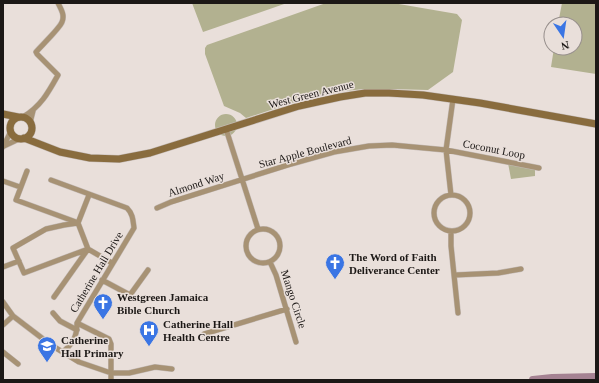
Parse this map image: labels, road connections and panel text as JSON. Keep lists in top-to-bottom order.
{
  "streets": {
    "street": [
      "West Green Avenue",
      "Coconut Loop",
      "Star Apple Boulevard",
      "Almond Way",
      "Catherine Hall Drive",
      "Mango Circle"
    ]
  },
  "crossings": [
    ["Coconut Loop", "Star Apple Boulevard"],
    ["Star Apple Boulevard", "Almond Way"]
  ],
  "places": {
    "church": ["The Word of Faith Deliverance Center", "Westgreen Jamaica Bible Church"],
    "hospital": ["Catherine Hall Health Centre"],
    "school or university": ["Catherine Hall Primary"]
  },
  "north": "bottom"
}
